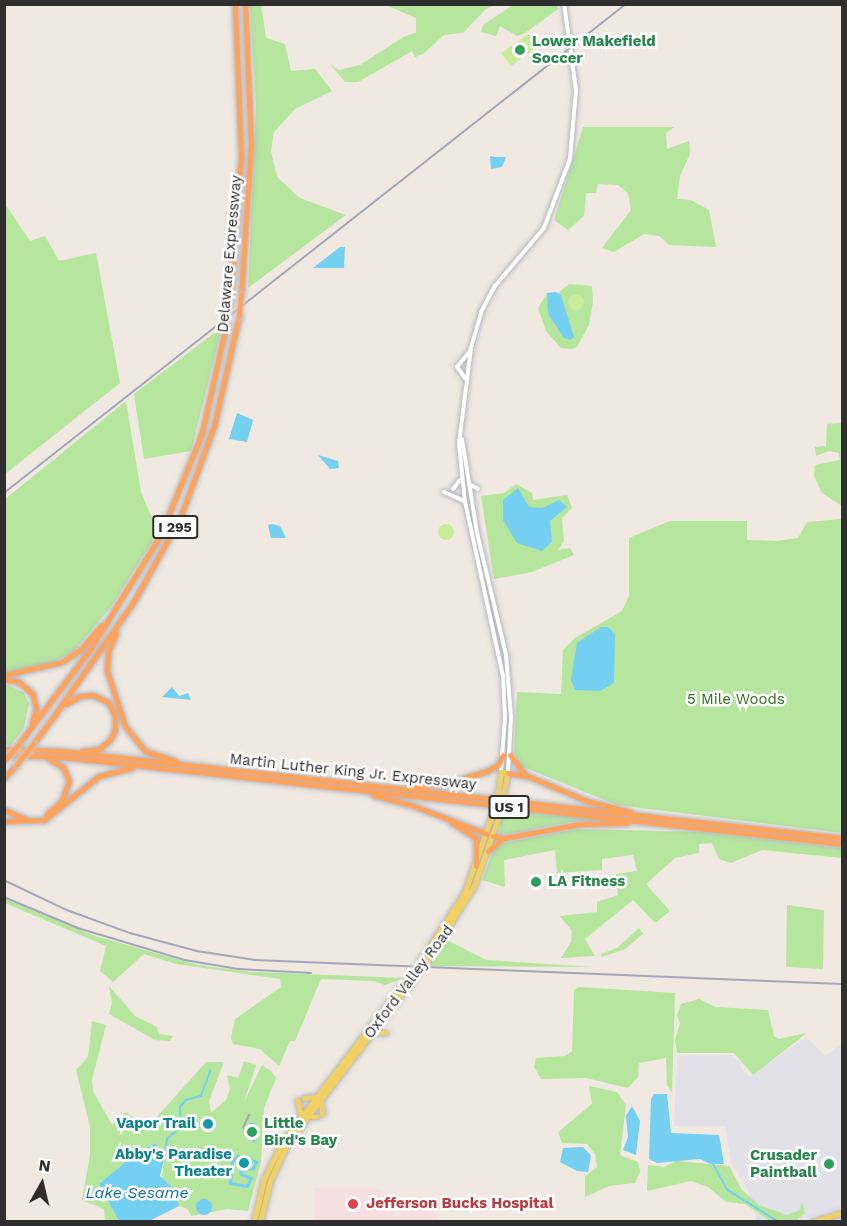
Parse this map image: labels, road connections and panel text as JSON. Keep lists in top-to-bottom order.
{
  "streets": {
    "highway": [
      "Delaware Expressway",
      "I 295",
      "Martin Luther King Jr. Expressway",
      "US 1"
    ],
    "main road": ["Oxford Valley Road"]
  },
  "crossings": [
    ["Delaware Expressway", "I 295"]
  ],
  "water": ["Lake Sesame"],
  "parks": ["5 Mile Woods"],
  "places": [
    "Lower Makefield Soccer",
    "LA Fitness",
    "Vapor Trail",
    "Little Bird's Bay",
    "Abby's Paradise Theater",
    "Crusader Paintball",
    "Jefferson Bucks Hospital"
  ],
  "north": "top"
}
